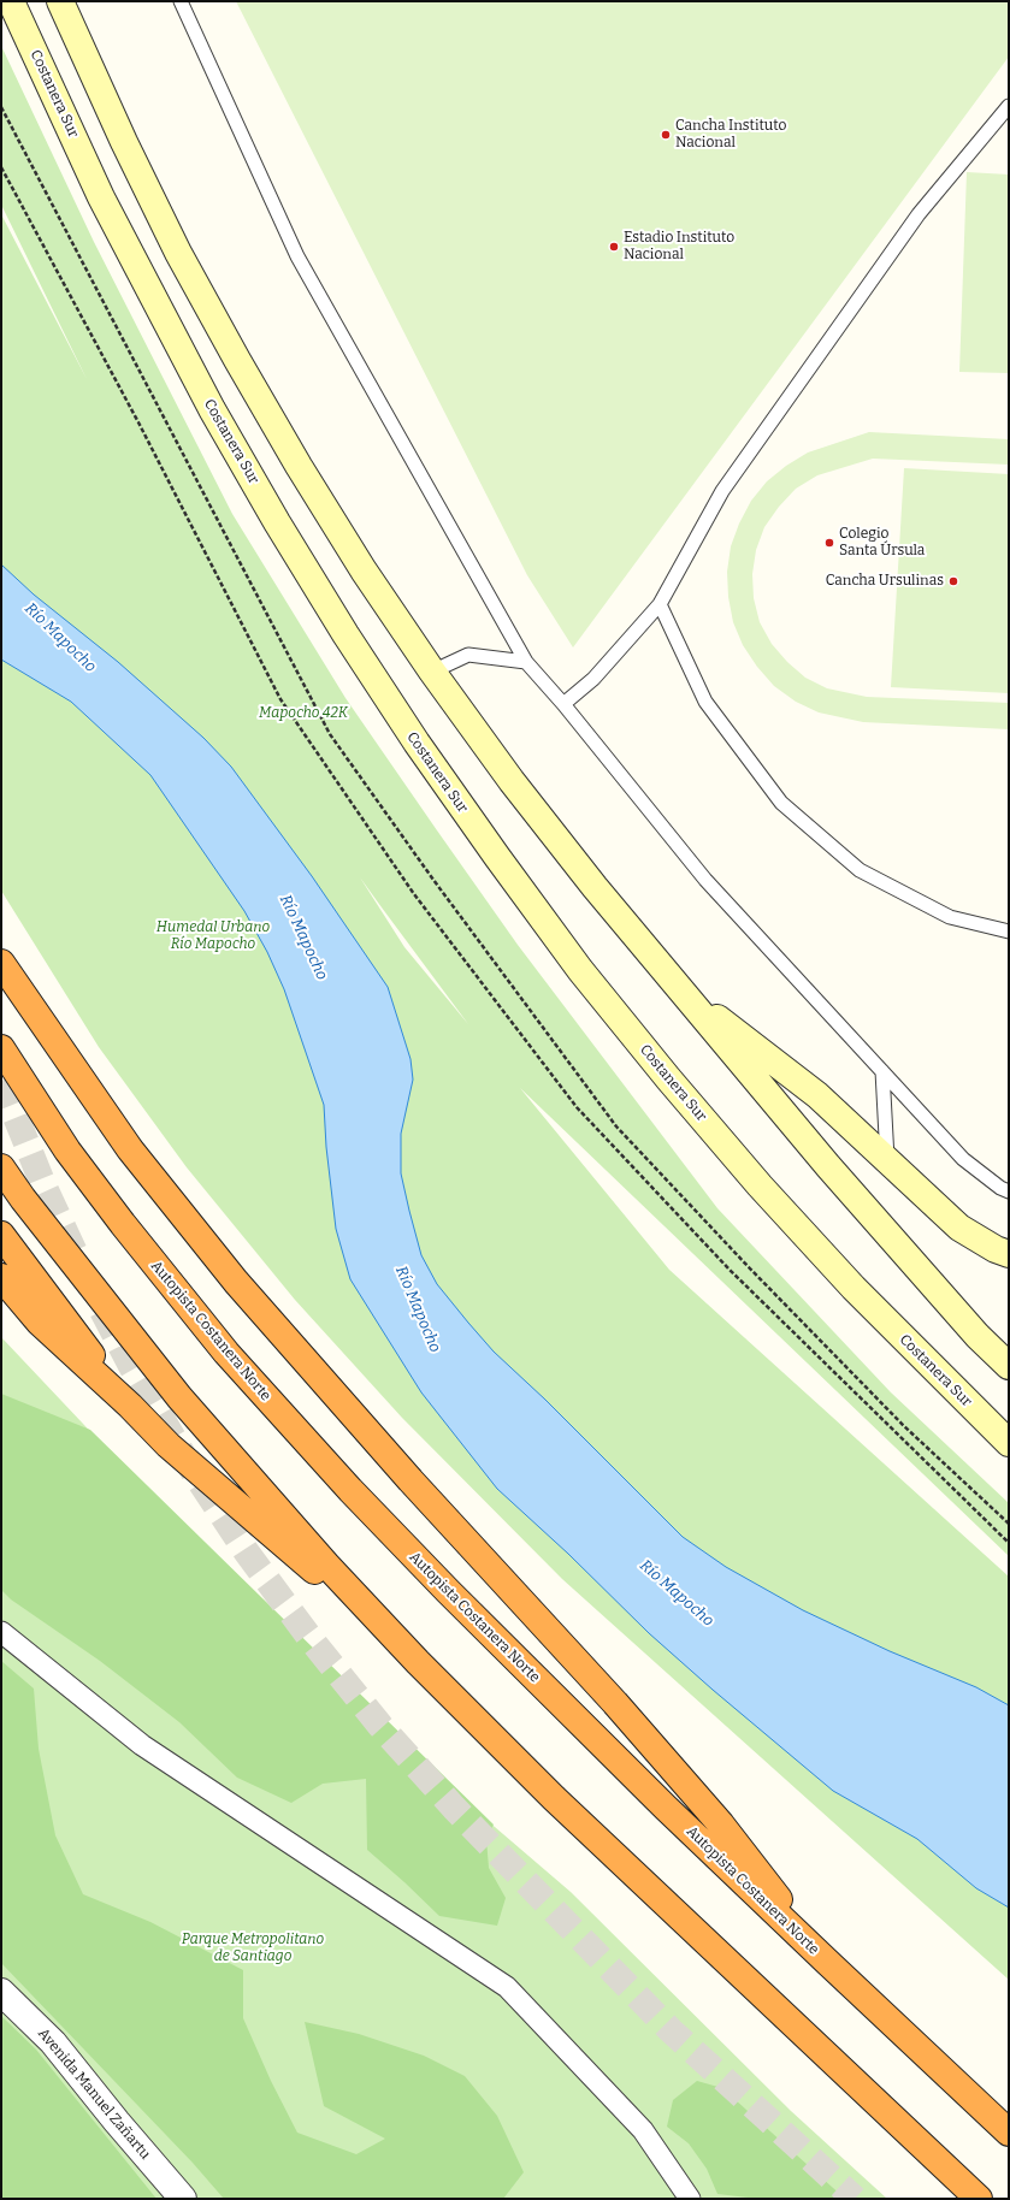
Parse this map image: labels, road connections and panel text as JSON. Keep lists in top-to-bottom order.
{
  "streets": {
    "highway": ["Autopista Costanera Norte"],
    "main road": ["Costanera Sur"],
    "street": ["Avenida Manuel Zañartu"]
  },
  "water": ["Río Mapocho"],
  "parks": ["Mapocho 42K", "Humedal Urbano Río Mapocho", "Parque Metropolitano de Santiago"],
  "places": [
    "Cancha Instituto Nacional",
    "Estadio Instituto Nacional",
    "Colegio Santa Úrsula",
    "Cancha Ursulinas"
  ]
}
